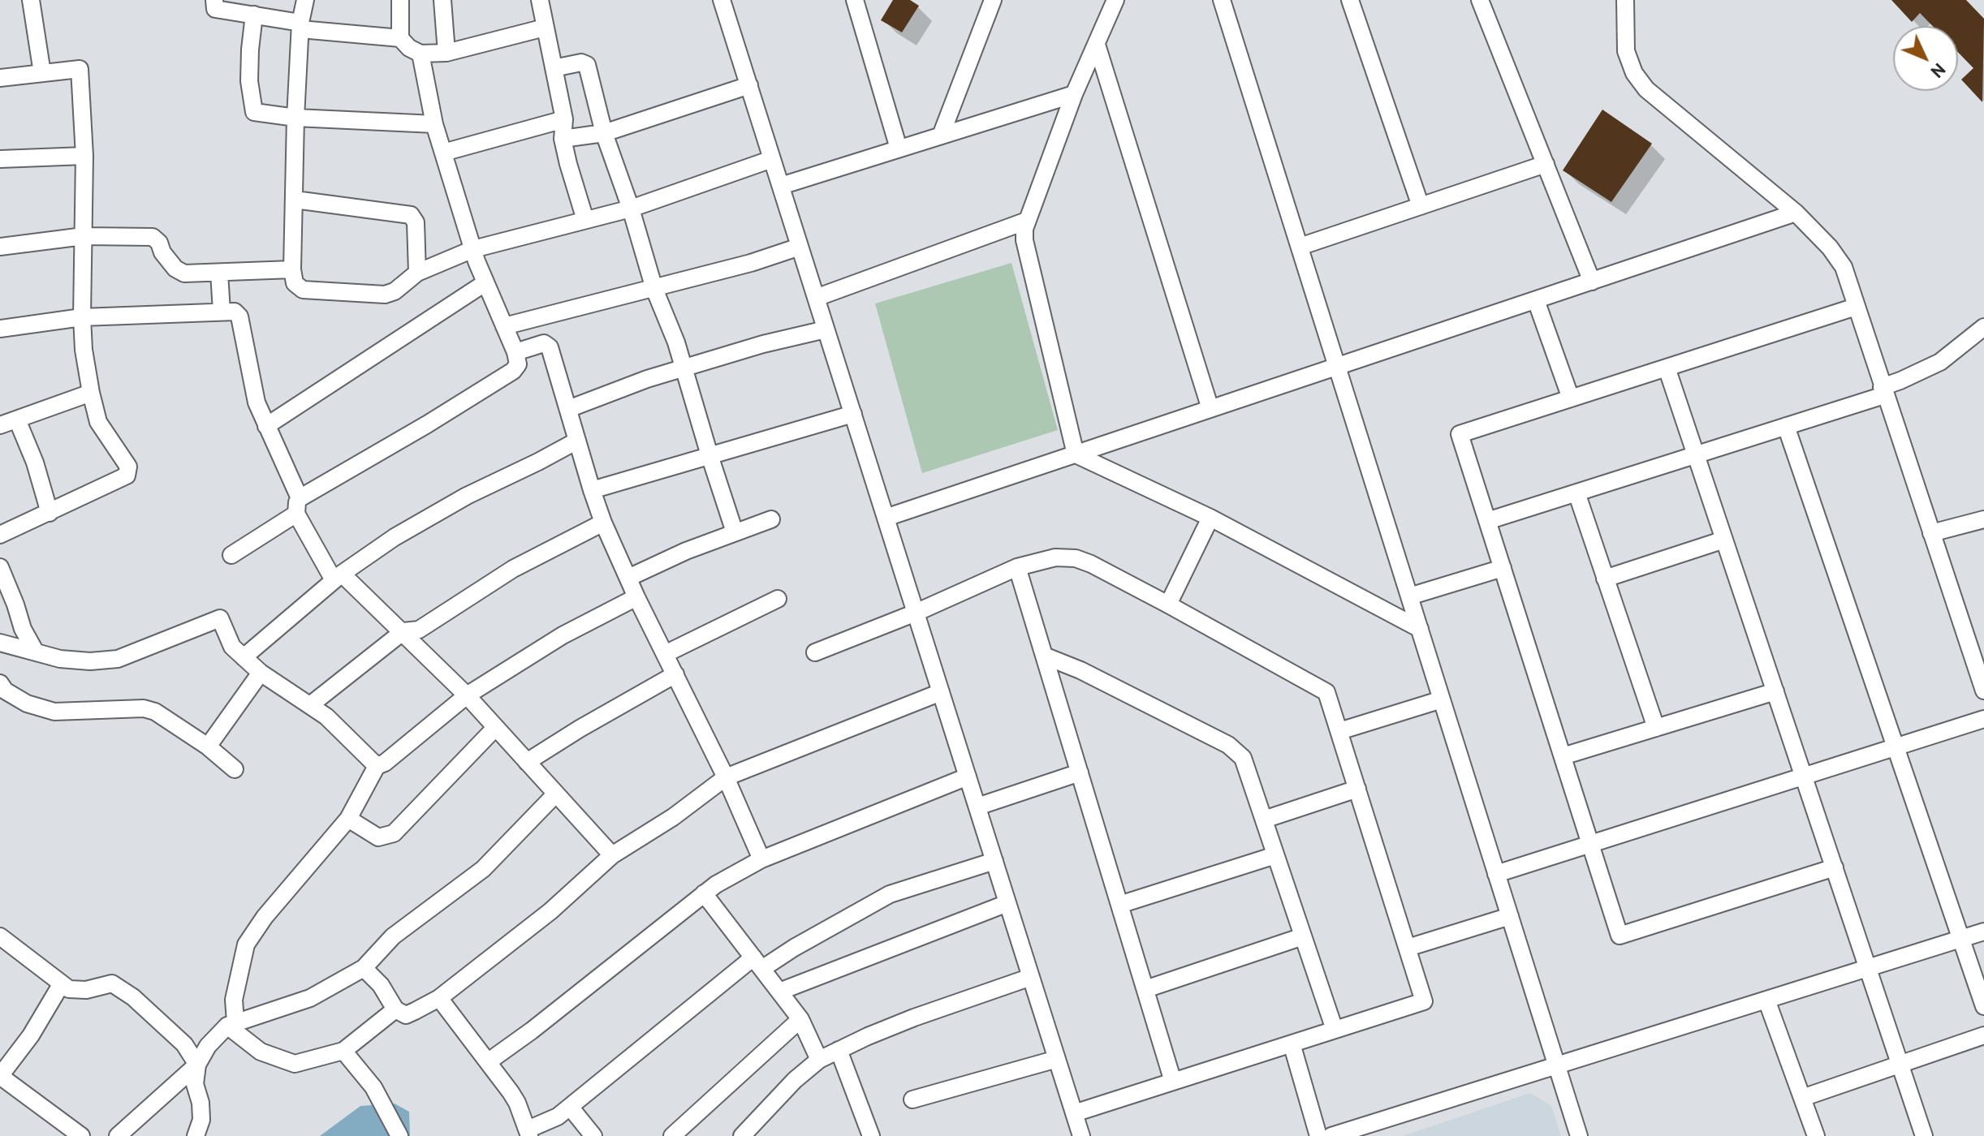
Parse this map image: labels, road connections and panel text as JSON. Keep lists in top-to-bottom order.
{
  "north": "bottom right"
}
